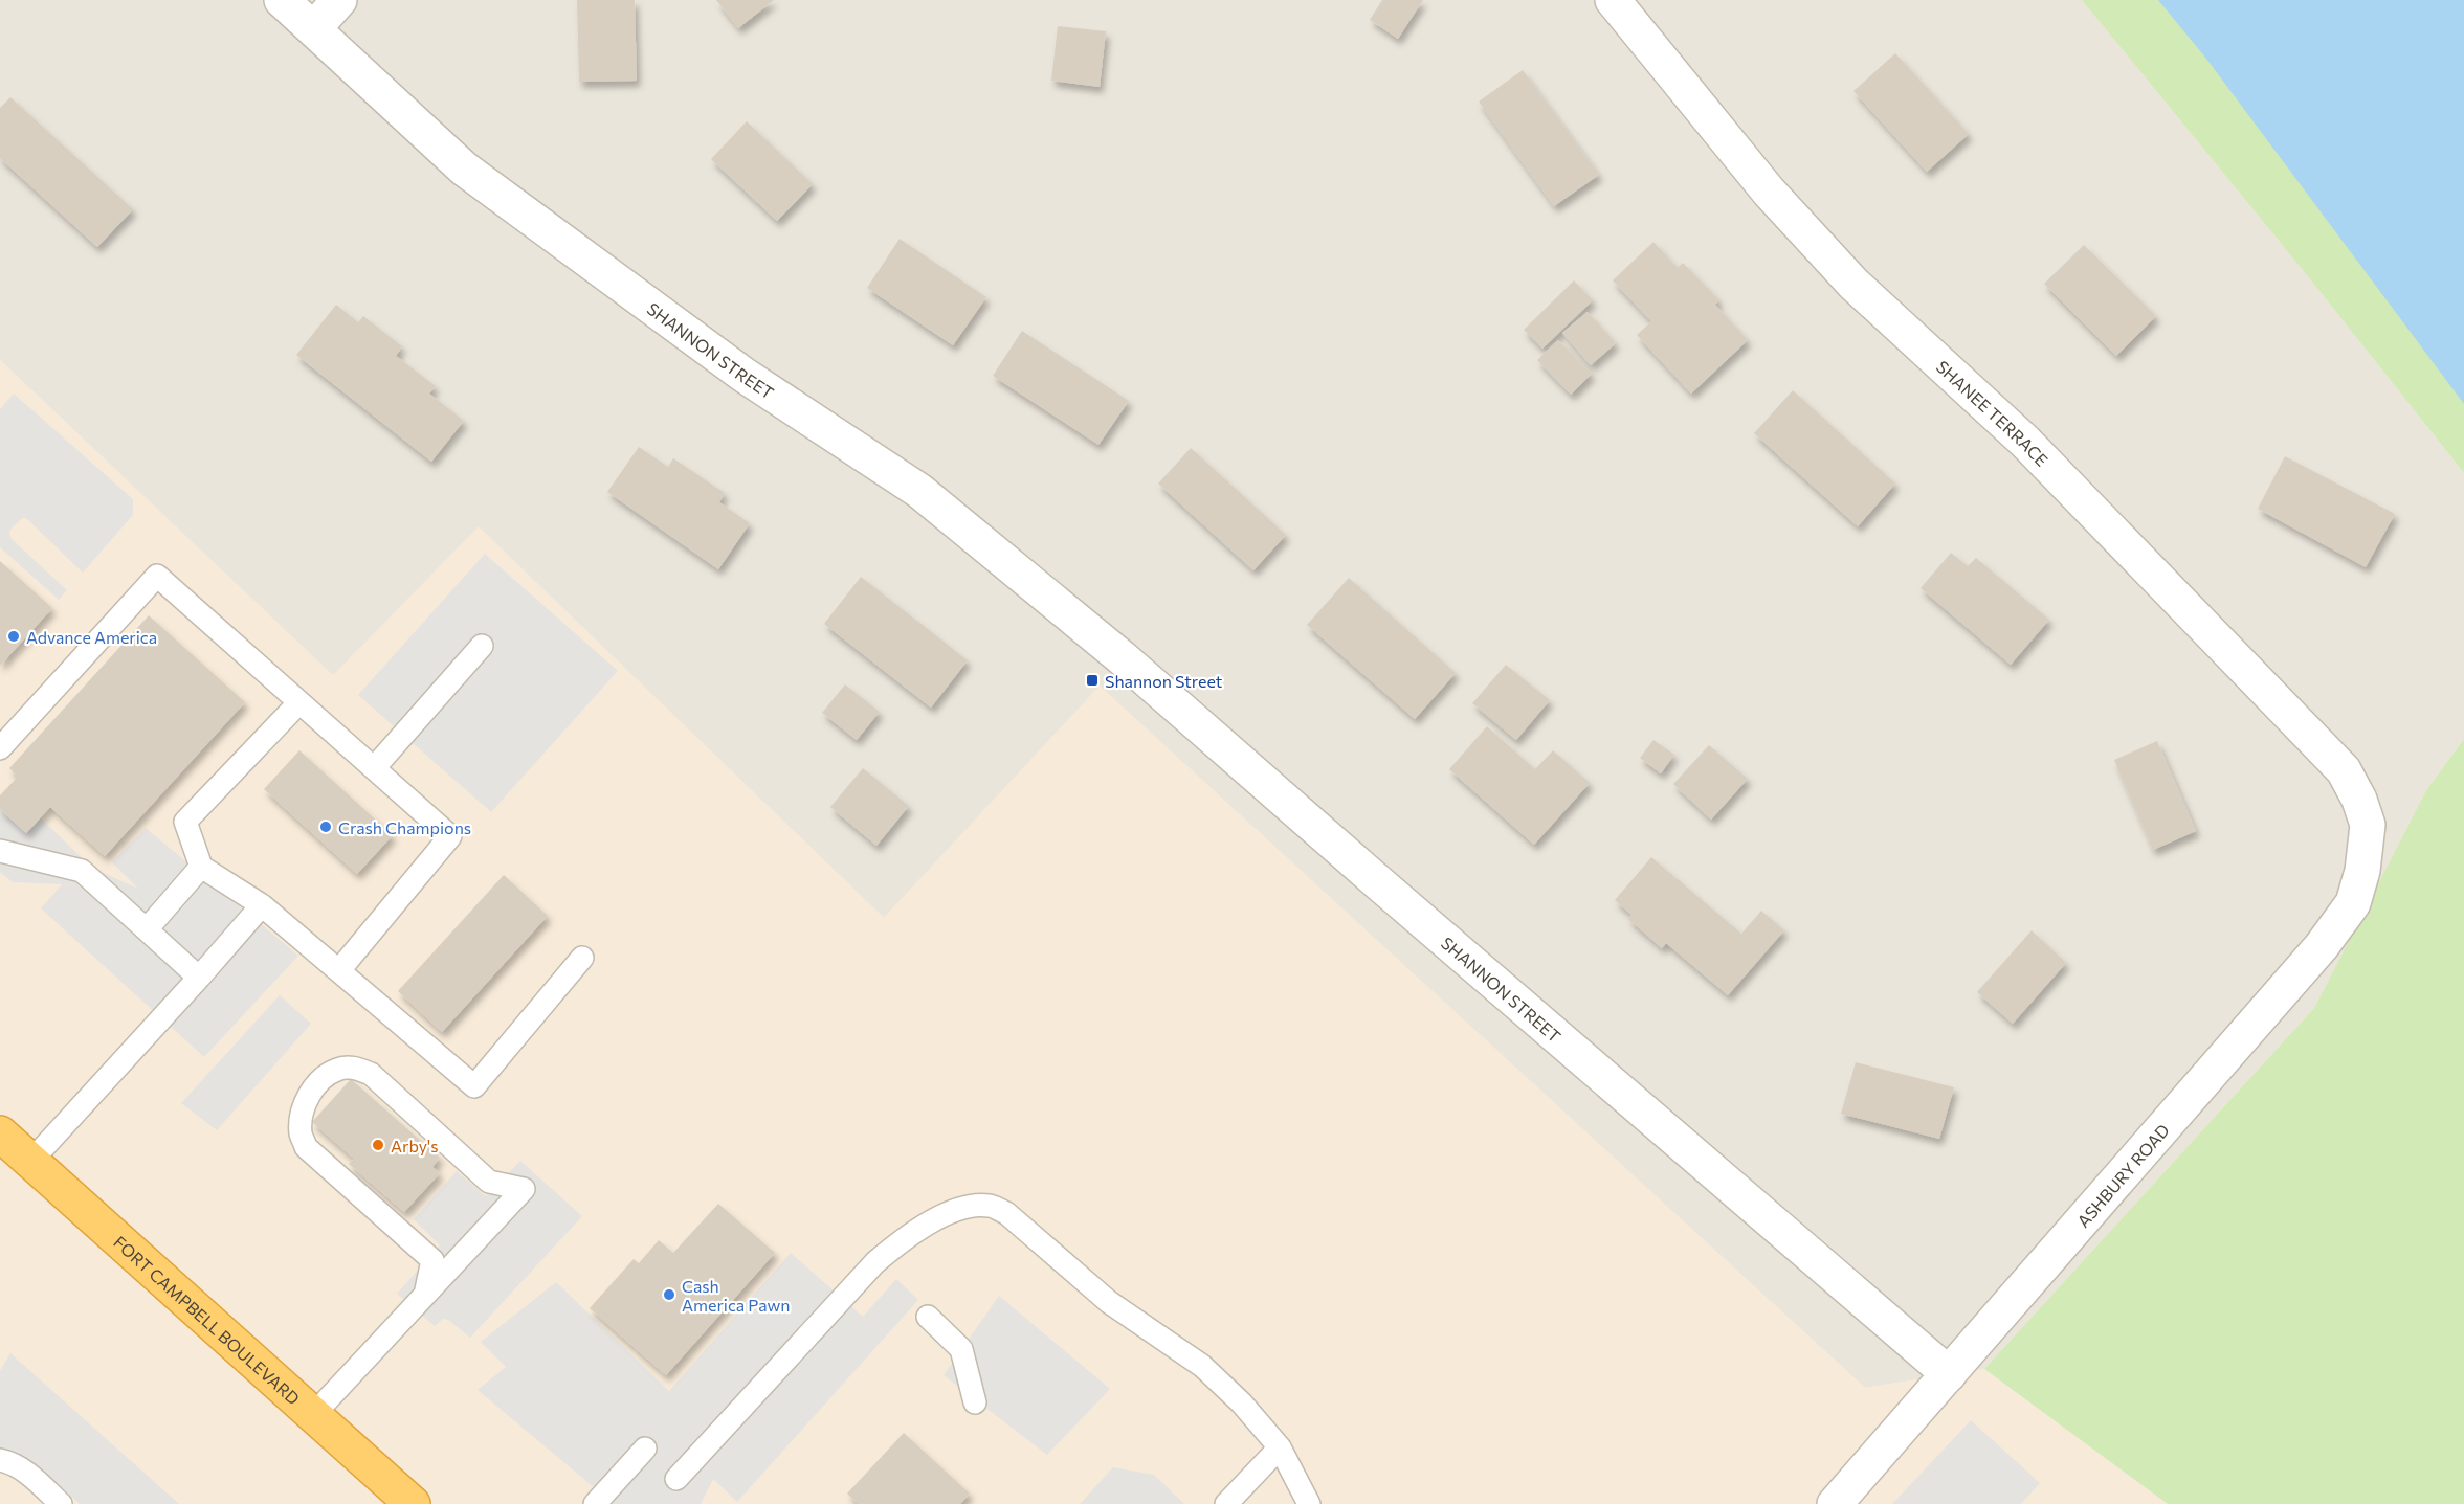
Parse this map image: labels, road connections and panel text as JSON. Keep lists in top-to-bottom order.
{
  "streets": {
    "highway": ["FORT CAMPBELL BOULEVARD"],
    "street": ["SHANNON STREET", "SHANEE TERRACE", "ASHBURY ROAD"]
  },
  "crossings": [
    ["SHANNON STREET", "ASHBURY ROAD"],
    ["SHANEE TERRACE", "ASHBURY ROAD"]
  ],
  "places": {
    "other": [
      "Advance America",
      "Crash Champions",
      "Arby's",
      "Cash America Pawn"
    ],
    "transit": ["Shannon Street"]
  }
}
